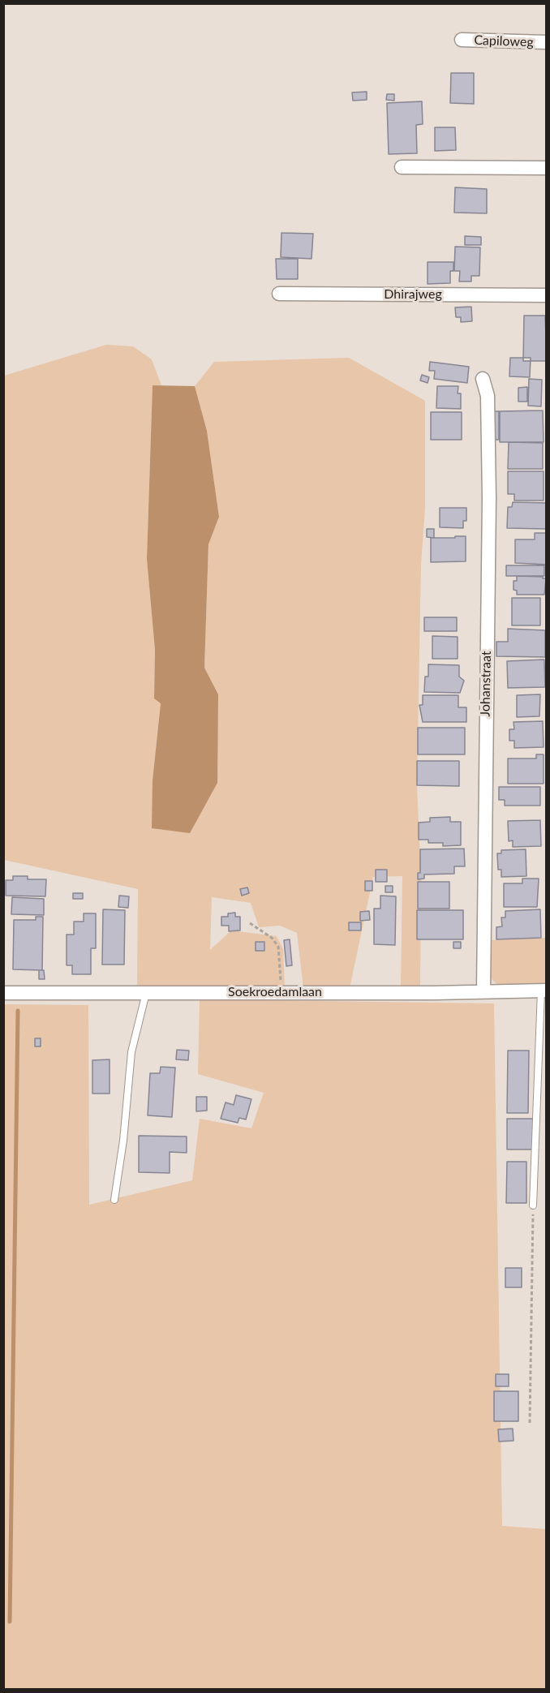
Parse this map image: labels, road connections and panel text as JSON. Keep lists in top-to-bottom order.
{
  "streets": {
    "street": [
      "Capiloweg",
      "Dhirajweg",
      "Johanstraat",
      "Soekroedamlaan"
    ]
  },
  "crossings": [
    ["Johanstraat", "Soekroedamlaan"]
  ]
}
